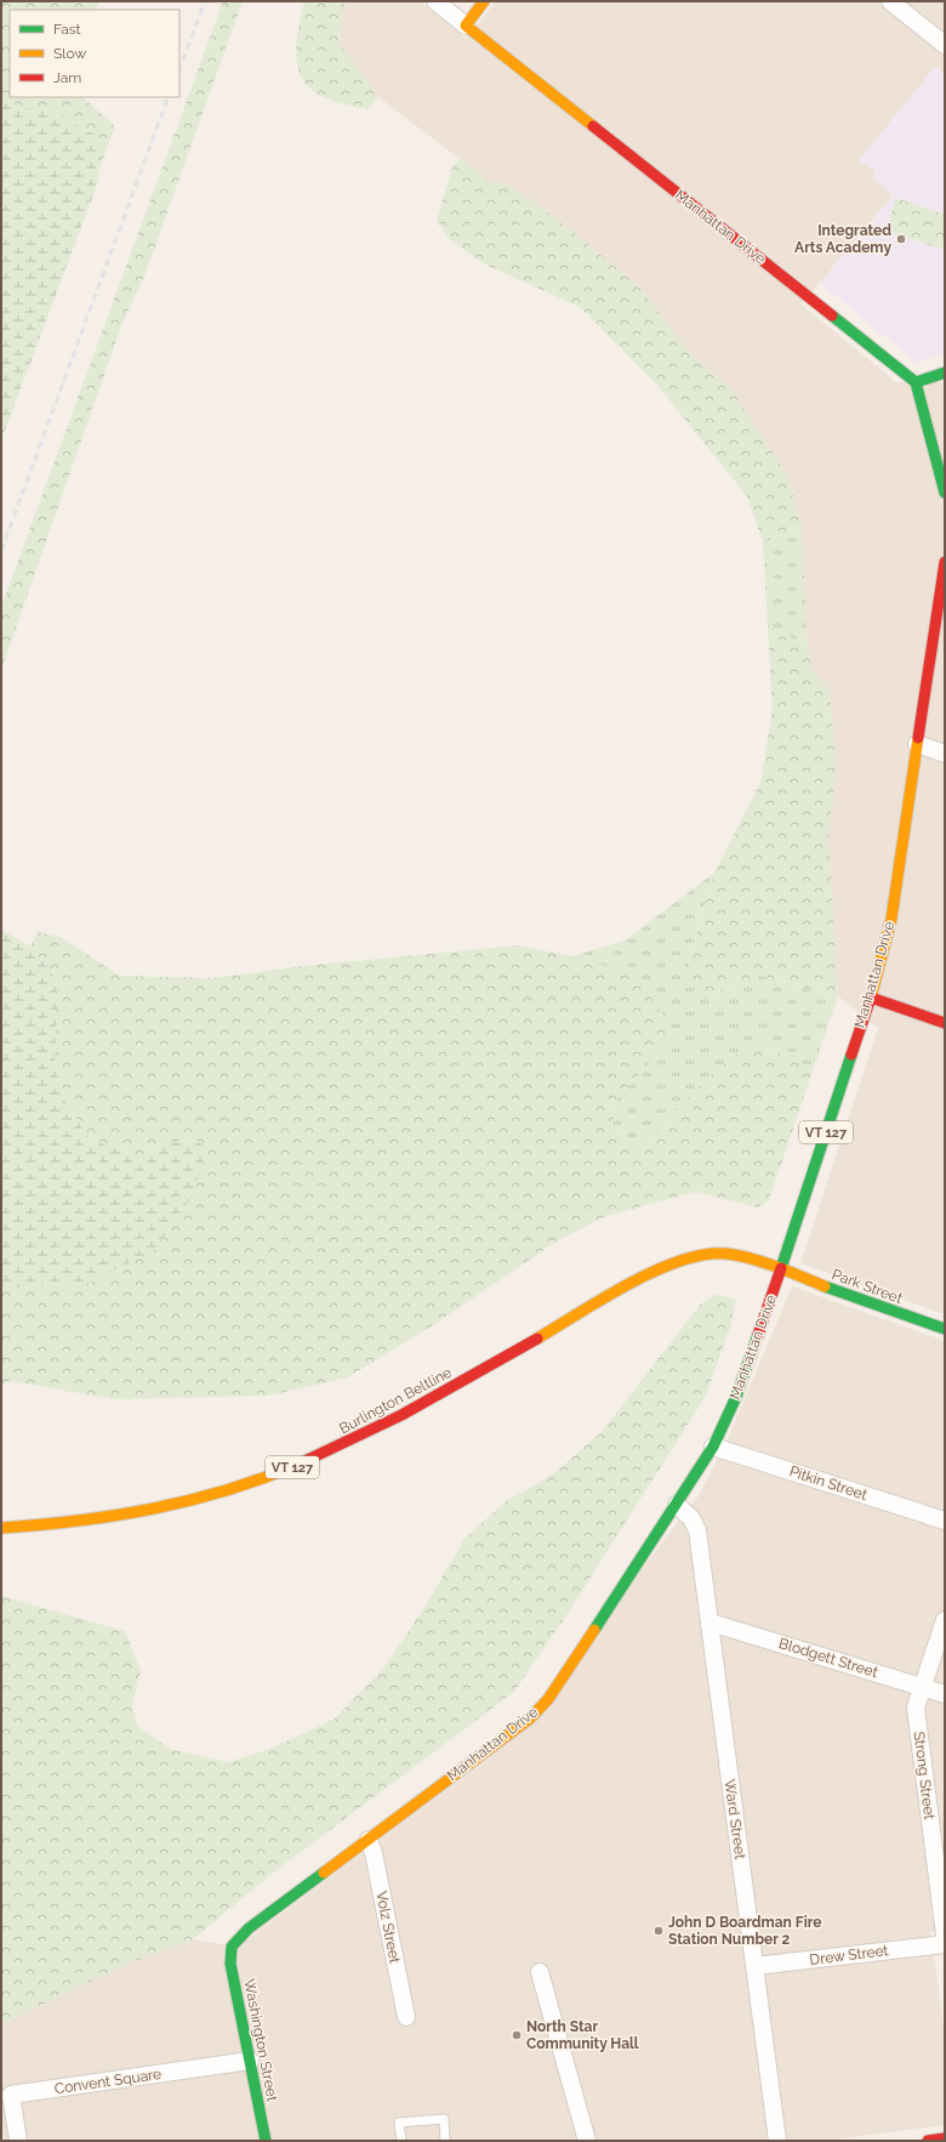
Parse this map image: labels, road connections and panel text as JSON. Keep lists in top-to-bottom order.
{
  "streets": {
    "street": [
      "Manhattan Drive",
      "VT 127",
      "Park Street",
      "Burlington Beltline",
      "Pitkin Street",
      "Blodgett Street",
      "Strong Street",
      "Ward Street",
      "Volz Street",
      "Drew Street",
      "Washington Street",
      "Convent Square"
    ]
  },
  "crossings": [
    ["Manhattan Drive", "Park Street"],
    ["Manhattan Drive", "Burlington Beltline"],
    ["Manhattan Drive", "Pitkin Street"],
    ["Manhattan Drive", "Ward Street"],
    ["Manhattan Drive", "Volz Street"],
    ["Manhattan Drive", "Washington Street"],
    ["Park Street", "Burlington Beltline"],
    ["Blodgett Street", "Strong Street"],
    ["Blodgett Street", "Ward Street"],
    ["Ward Street", "Drew Street"],
    ["Washington Street", "Convent Square"]
  ],
  "places": ["Integrated Arts Academy", "John D Boardman Fire Station Number 2", "North Star Community Hall"],
  "legend": ["Fast", "Slow", "Jam"]
}
